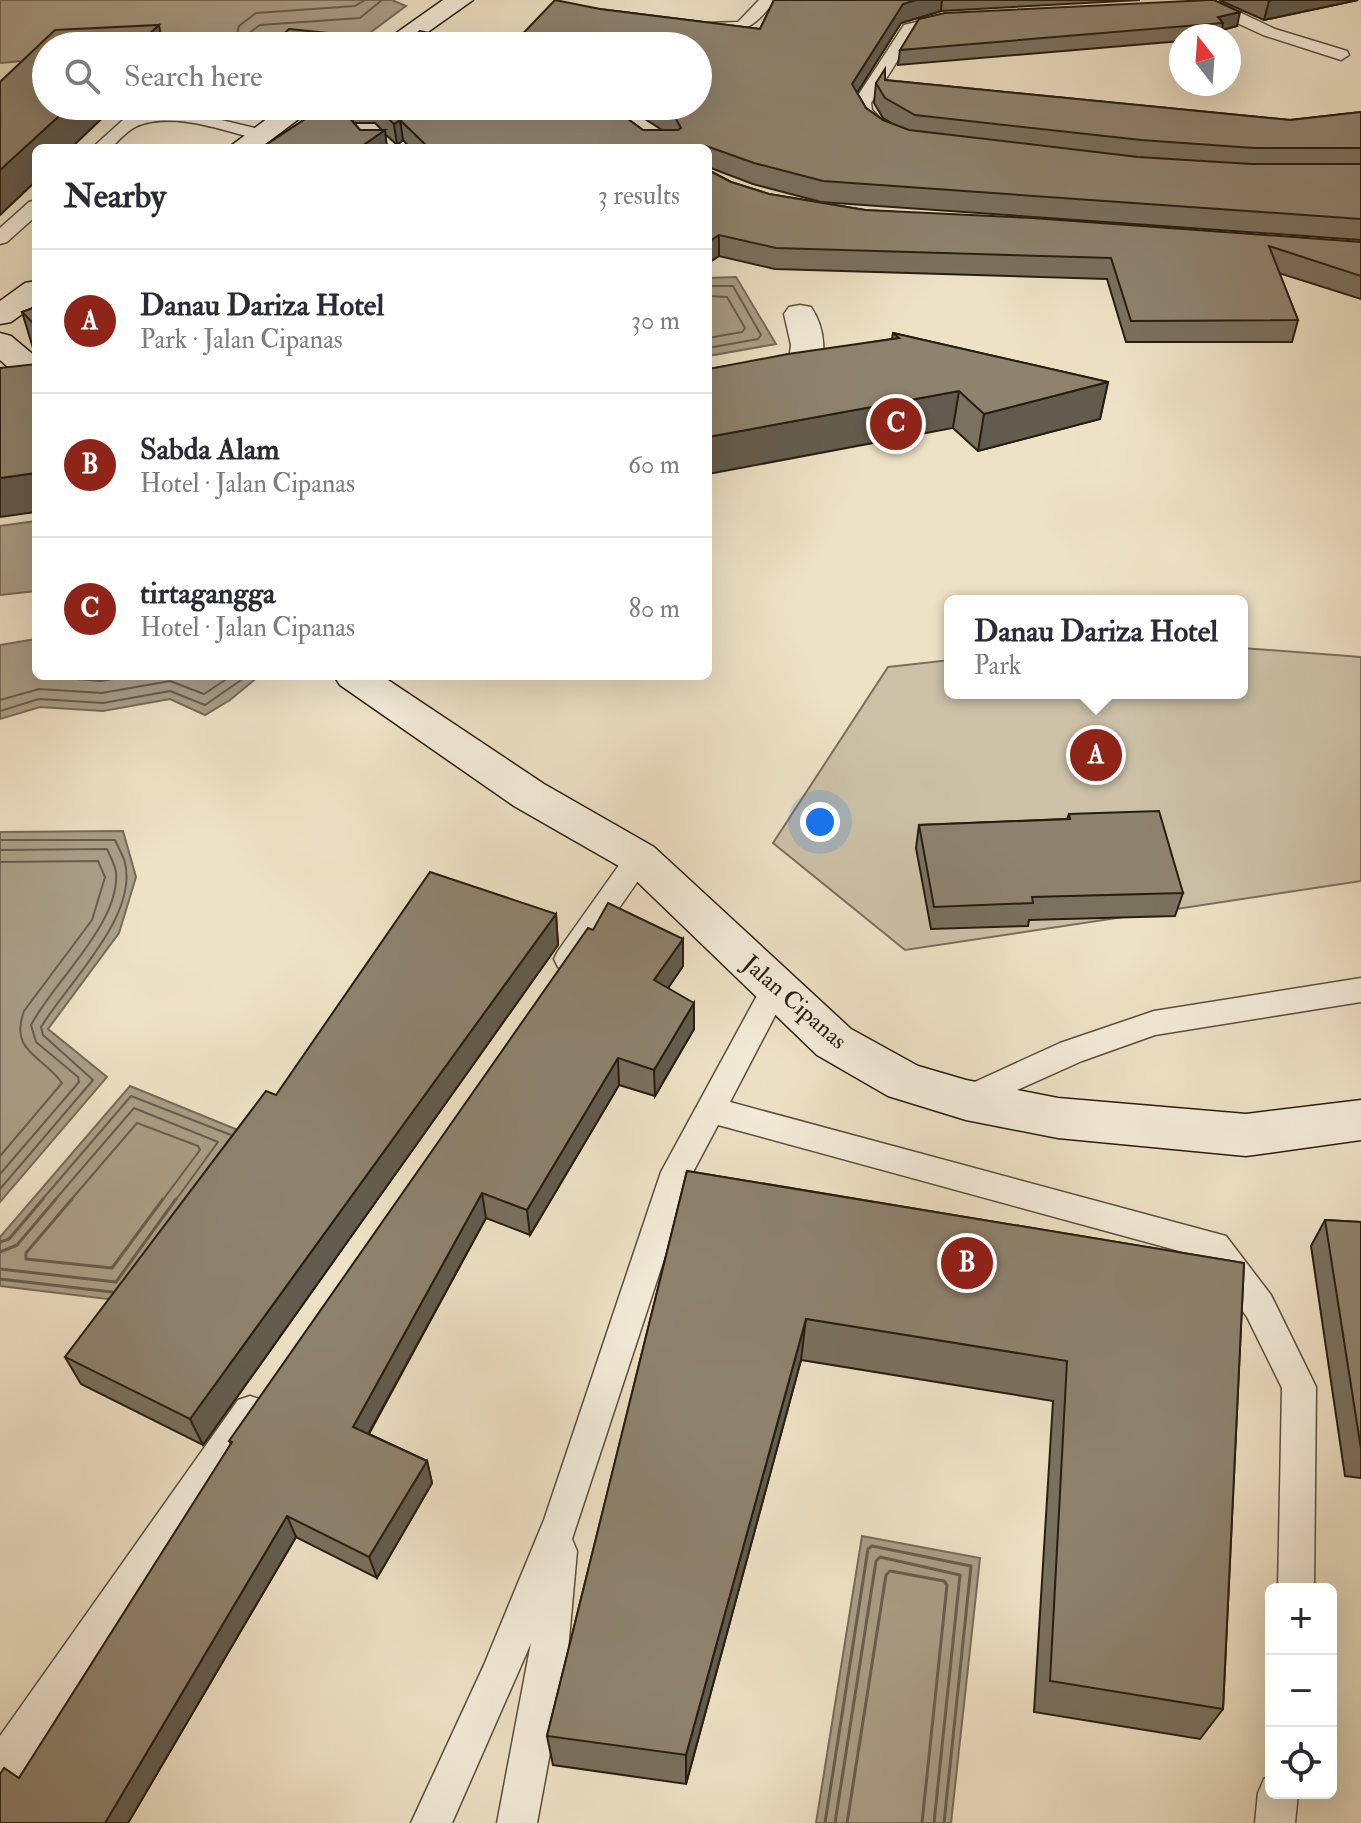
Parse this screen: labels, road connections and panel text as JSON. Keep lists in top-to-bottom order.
{
  "streets": {
    "street": ["Jalan Cipanas"]
  },
  "north": "top",
  "page": {
    "search": "Search here",
    "heading": ["Nearby", "3 results"],
    "list": [
      {
        "mark": "A",
        "name": "Danau Dariza Hotel",
        "note": "Park · Jalan Cipanas",
        "value": "30 m"
      },
      {
        "mark": "B",
        "name": "Sabda Alam",
        "note": "Hotel · Jalan Cipanas",
        "value": "60 m"
      },
      {
        "mark": "C",
        "name": "tirtagangga",
        "note": "Hotel · Jalan Cipanas",
        "value": "80 m"
      }
    ],
    "pins": ["C", "A", "B"],
    "popup": ["Danau Dariza Hotel", "Park"],
    "map_buttons": ["+", "−"]
  }
}
